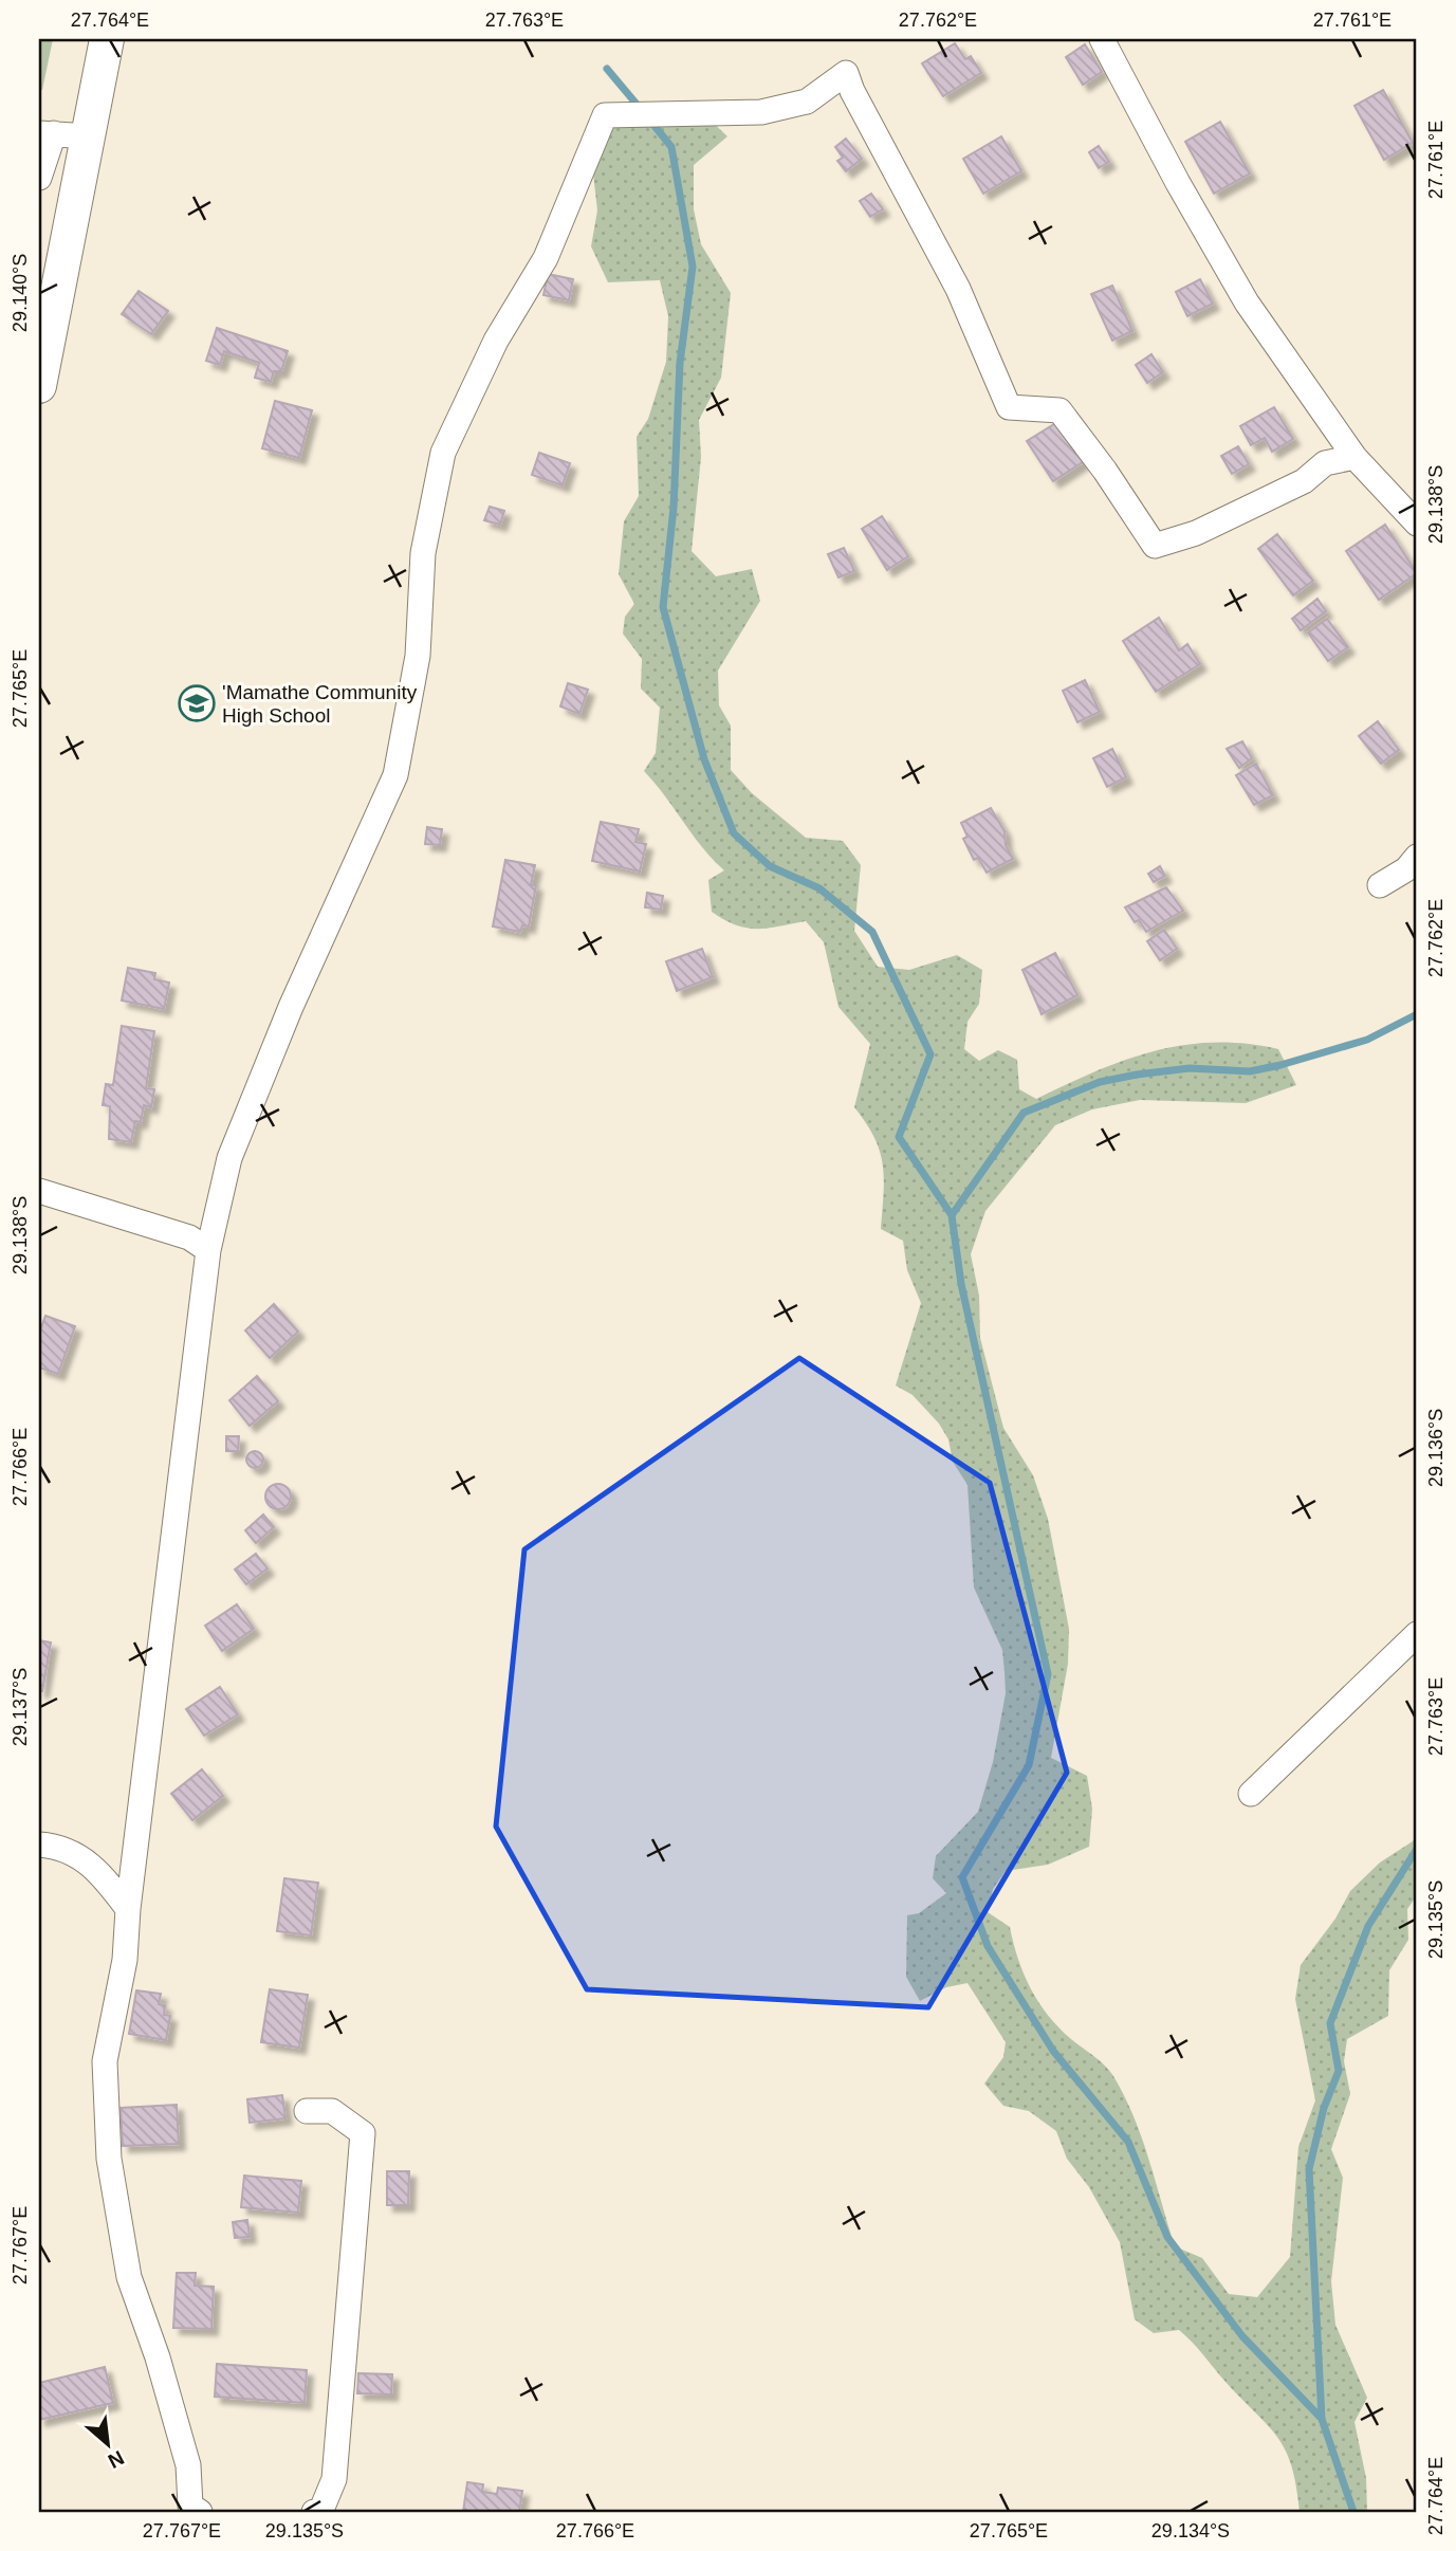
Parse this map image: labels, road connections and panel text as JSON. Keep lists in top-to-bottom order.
{
  "places": {
    "school or university": ["'Mamathe Community High School"]
  },
  "north": "bottom right",
  "coordinates": [
    "27.764°E",
    "27.763°E",
    "27.762°E",
    "27.761°E",
    "29.140°S",
    "29.138°S",
    "27.765°E",
    "29.136°S",
    "27.766°E",
    "29.137°S",
    "29.135°S",
    "27.767°E",
    "29.134°S"
  ]
}
